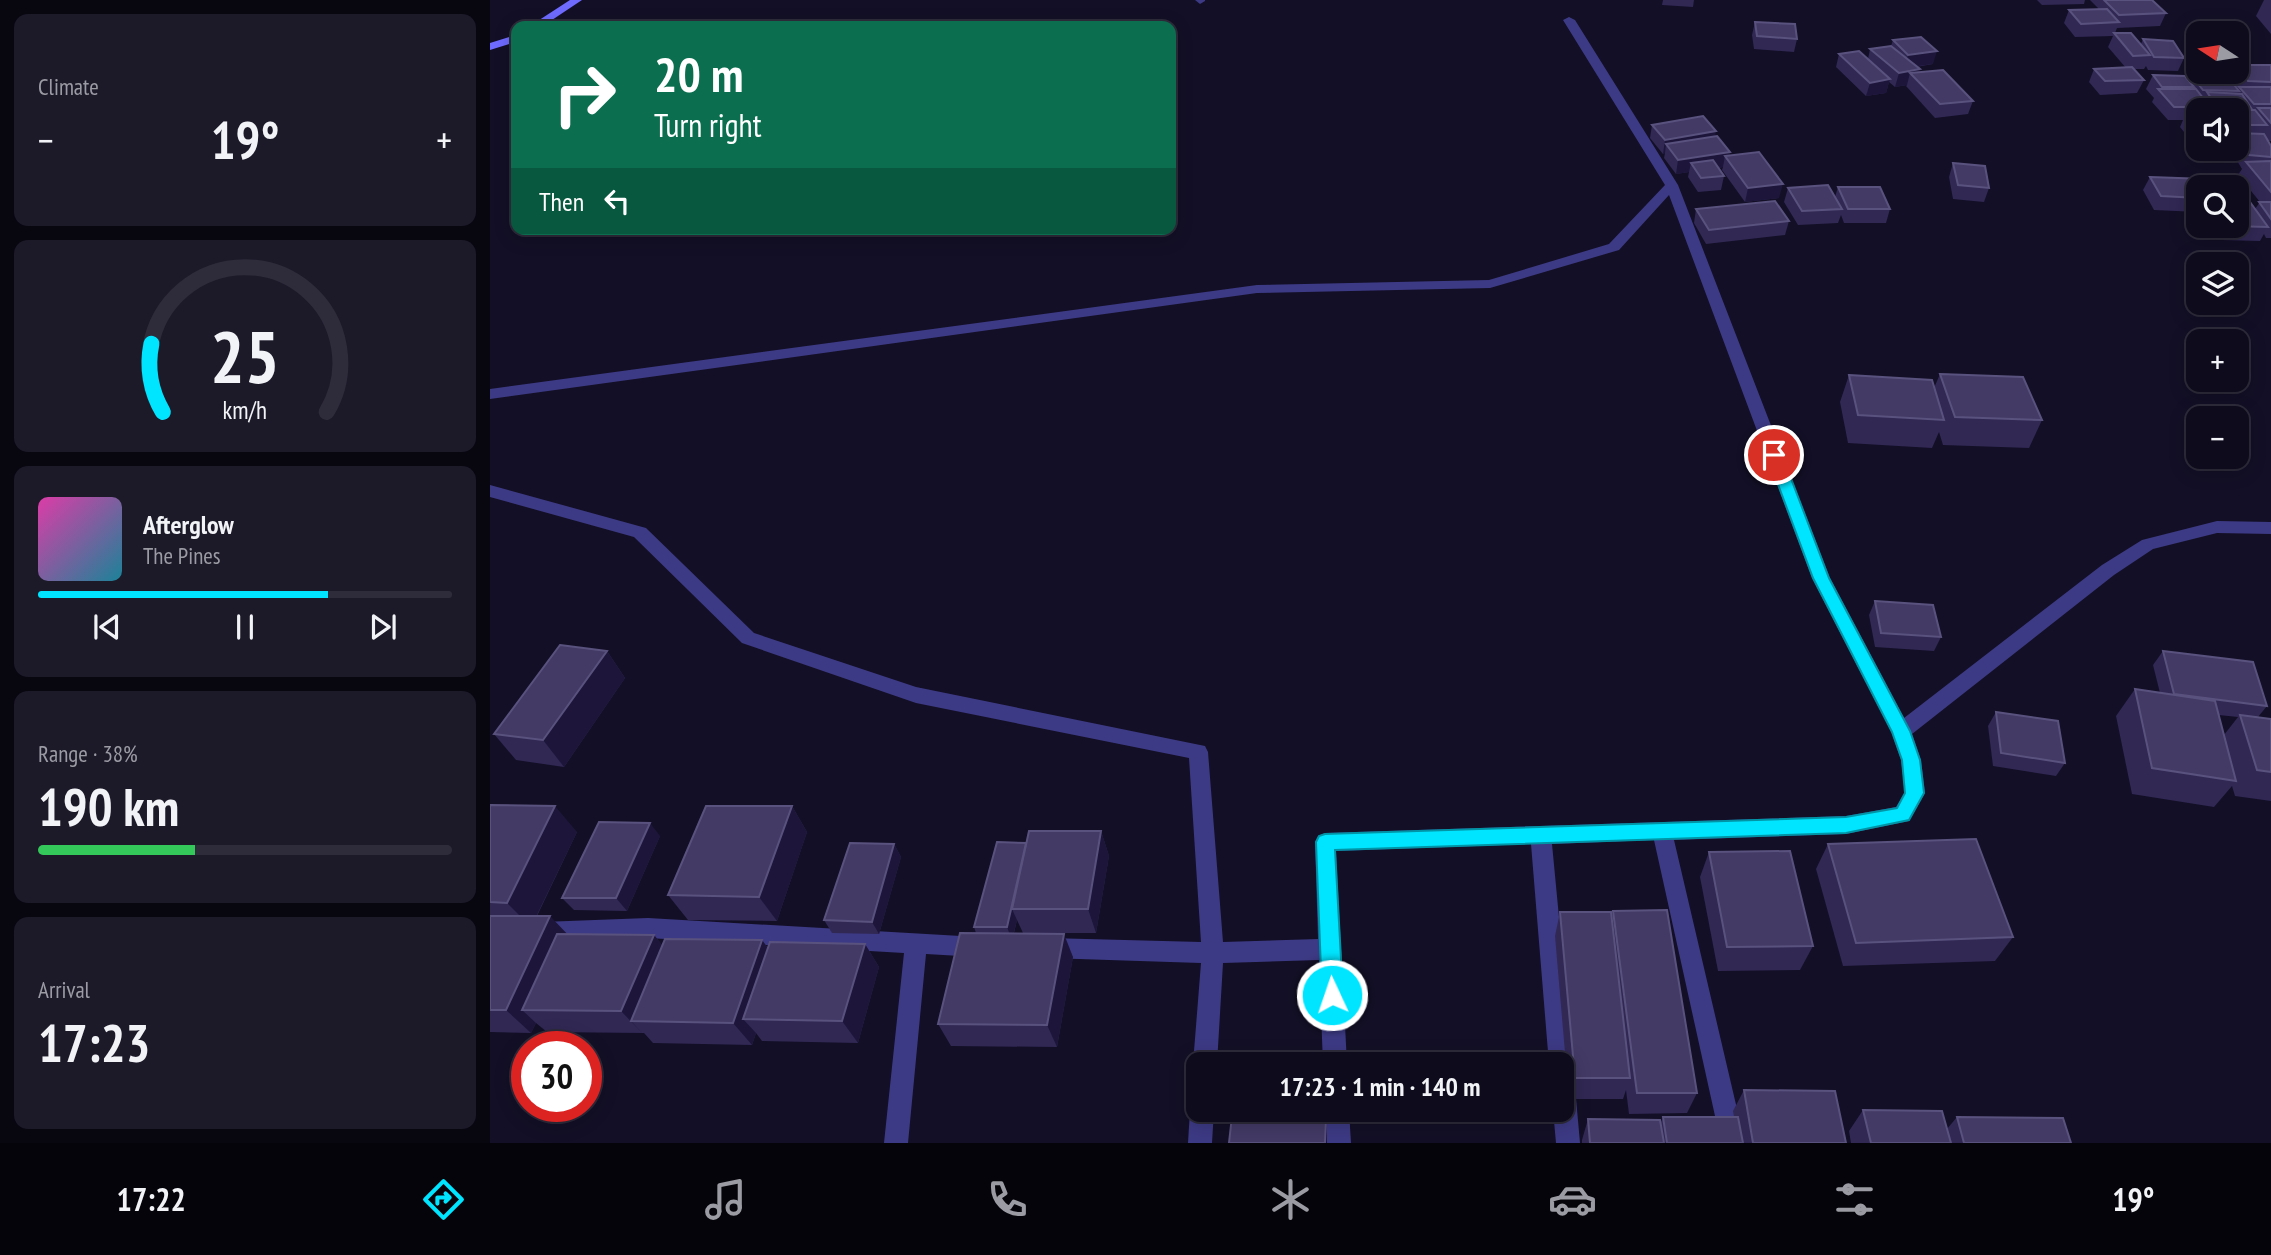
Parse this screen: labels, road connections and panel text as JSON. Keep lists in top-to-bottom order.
{
  "north": "left",
  "page": {
    "tile": [
      "Climate",
      ["Range · 38%", "190 km"],
      ["Arrival", "17:23"]
    ],
    "map_buttons": ["+", "−"],
    "turn": ["20 m", "Turn right"],
    "heat": ["−", "19°", "+"],
    "then": "Then",
    "song": ["Afterglow", "The Pines"],
    "limit": "30",
    "trip": "17:23 · 1 min · 140 m",
    "tabs": ["17:22", "19°"],
    "gauge": ["25", "km/h"]
  }
}
